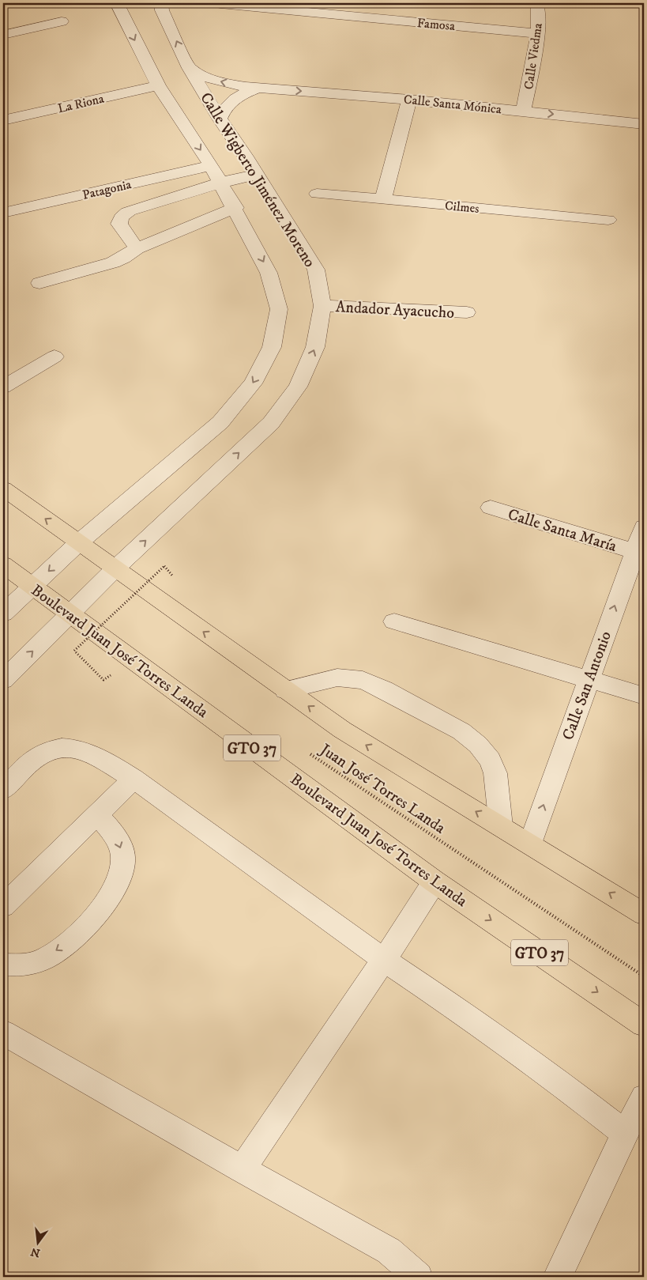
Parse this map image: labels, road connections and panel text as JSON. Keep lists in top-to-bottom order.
{
  "streets": {
    "main road": ["Boulevard Juan José Torres Landa", "GTO 37"],
    "street": [
      "Famosa",
      "Calle Viedma",
      "La Riona",
      "Calle Santa Mónica",
      "Calle Wigberto Jiménez Moreno",
      "Patagonia",
      "Cilmes",
      "Andador Ayacucho",
      "Calle Santa María",
      "Calle San Antonio"
    ],
    "path": ["Juan José Torres Landa"]
  },
  "crossings": [
    ["Famosa", "Calle Viedma"],
    ["Calle Viedma", "Calle Santa Mónica"],
    ["La Riona", "Calle Wigberto Jiménez Moreno"],
    ["Calle Santa Mónica", "Calle Wigberto Jiménez Moreno"],
    ["Calle Wigberto Jiménez Moreno", "Patagonia"],
    ["Calle Wigberto Jiménez Moreno", "Andador Ayacucho"],
    ["Calle Wigberto Jiménez Moreno", "Boulevard Juan José Torres Landa"],
    ["Calle Santa María", "Calle San Antonio"]
  ],
  "one_way": ["Calle San Antonio"],
  "north": "bottom"
}
